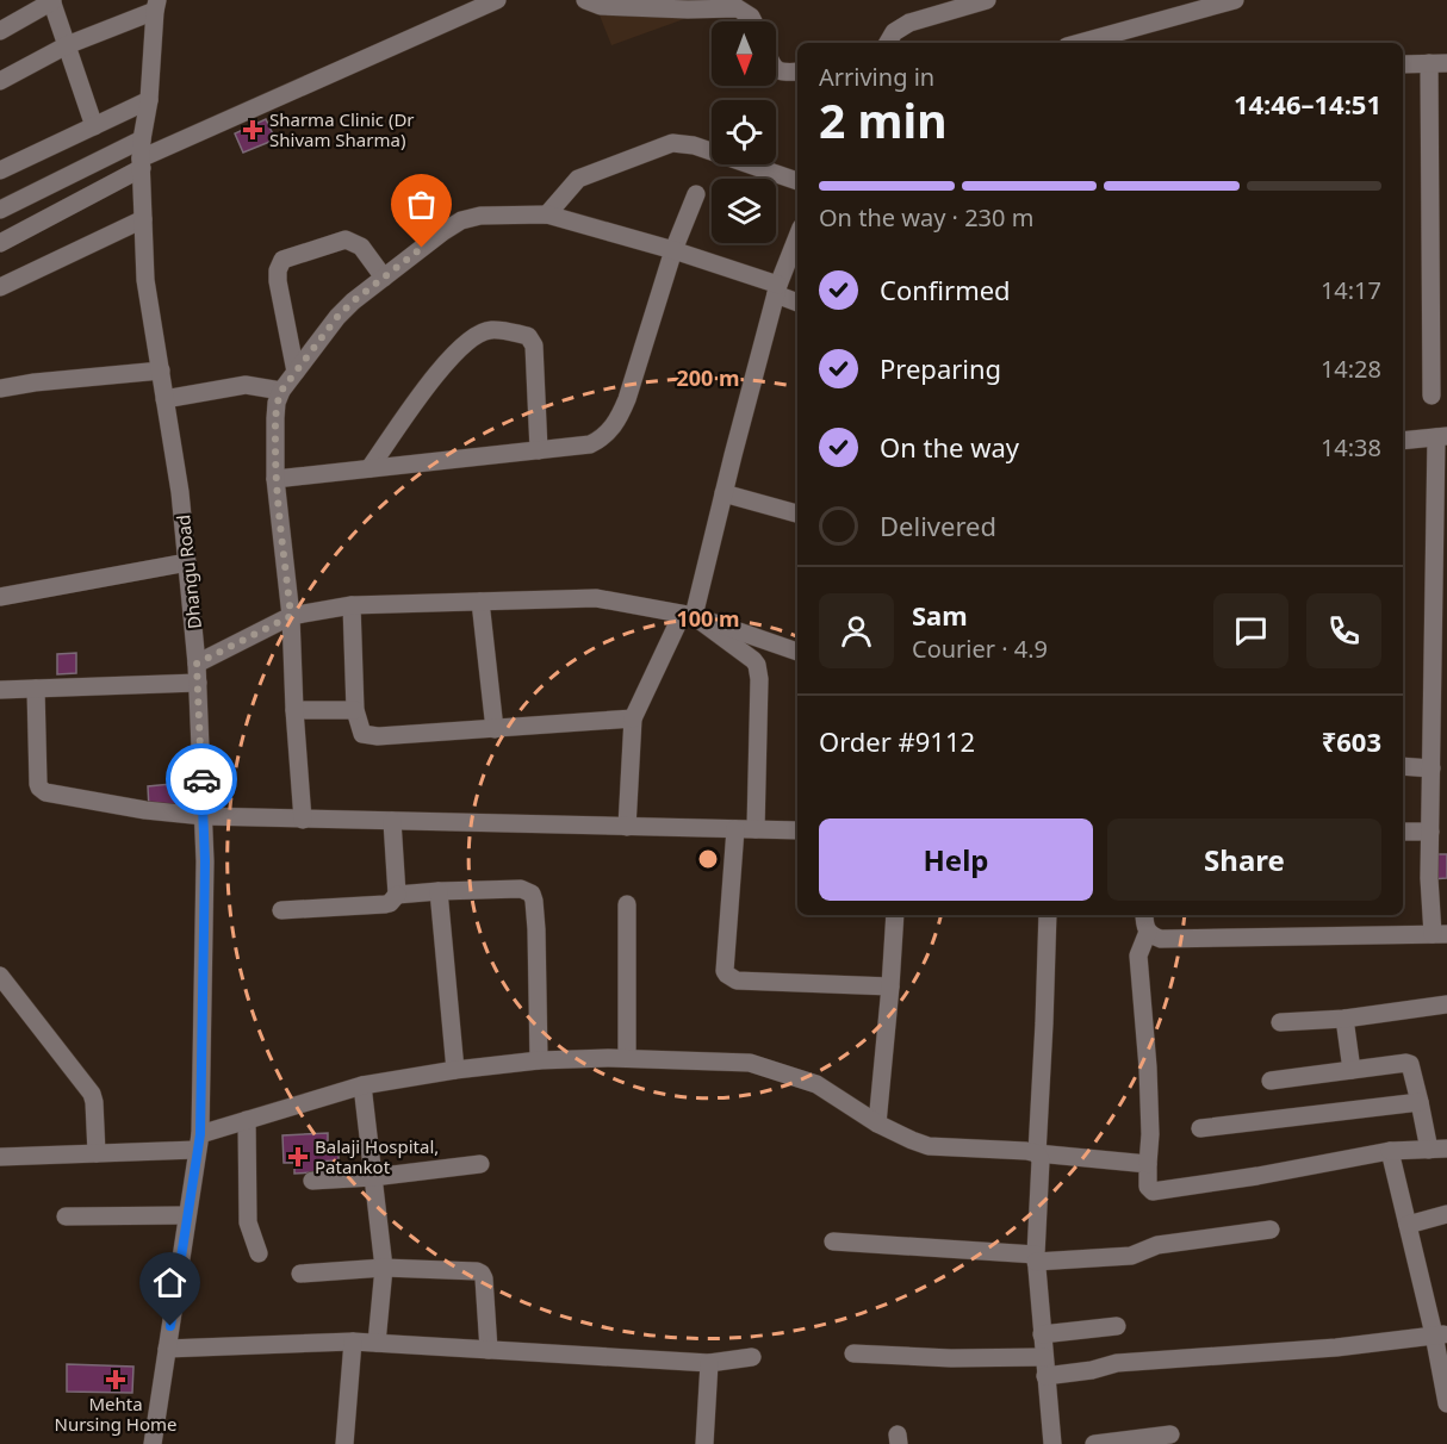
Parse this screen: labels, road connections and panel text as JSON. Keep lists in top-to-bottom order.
{
  "streets": {
    "street": ["Dhangu Road"]
  },
  "places": {
    "health": ["Sharma Clinic (Dr Shivam Sharma)", "Balaji Hospital, Patankot", "Mehta Nursing Home"]
  },
  "north": "bottom",
  "page": {
    "heading": ["2 min", "Arriving in", "14:46–14:51"],
    "panel": [
      "Sam",
      "Courier · 4.9",
      "Order #9112",
      "₹603"
    ],
    "bar": "On the way · 230 m",
    "list": [
      ["Confirmed", "14:17"],
      ["Preparing", "14:28"],
      ["On the way", "14:38"],
      "Delivered"
    ],
    "buttons": ["Help", "Share"]
  },
  "rings": ["200 m", "100 m"]
}
